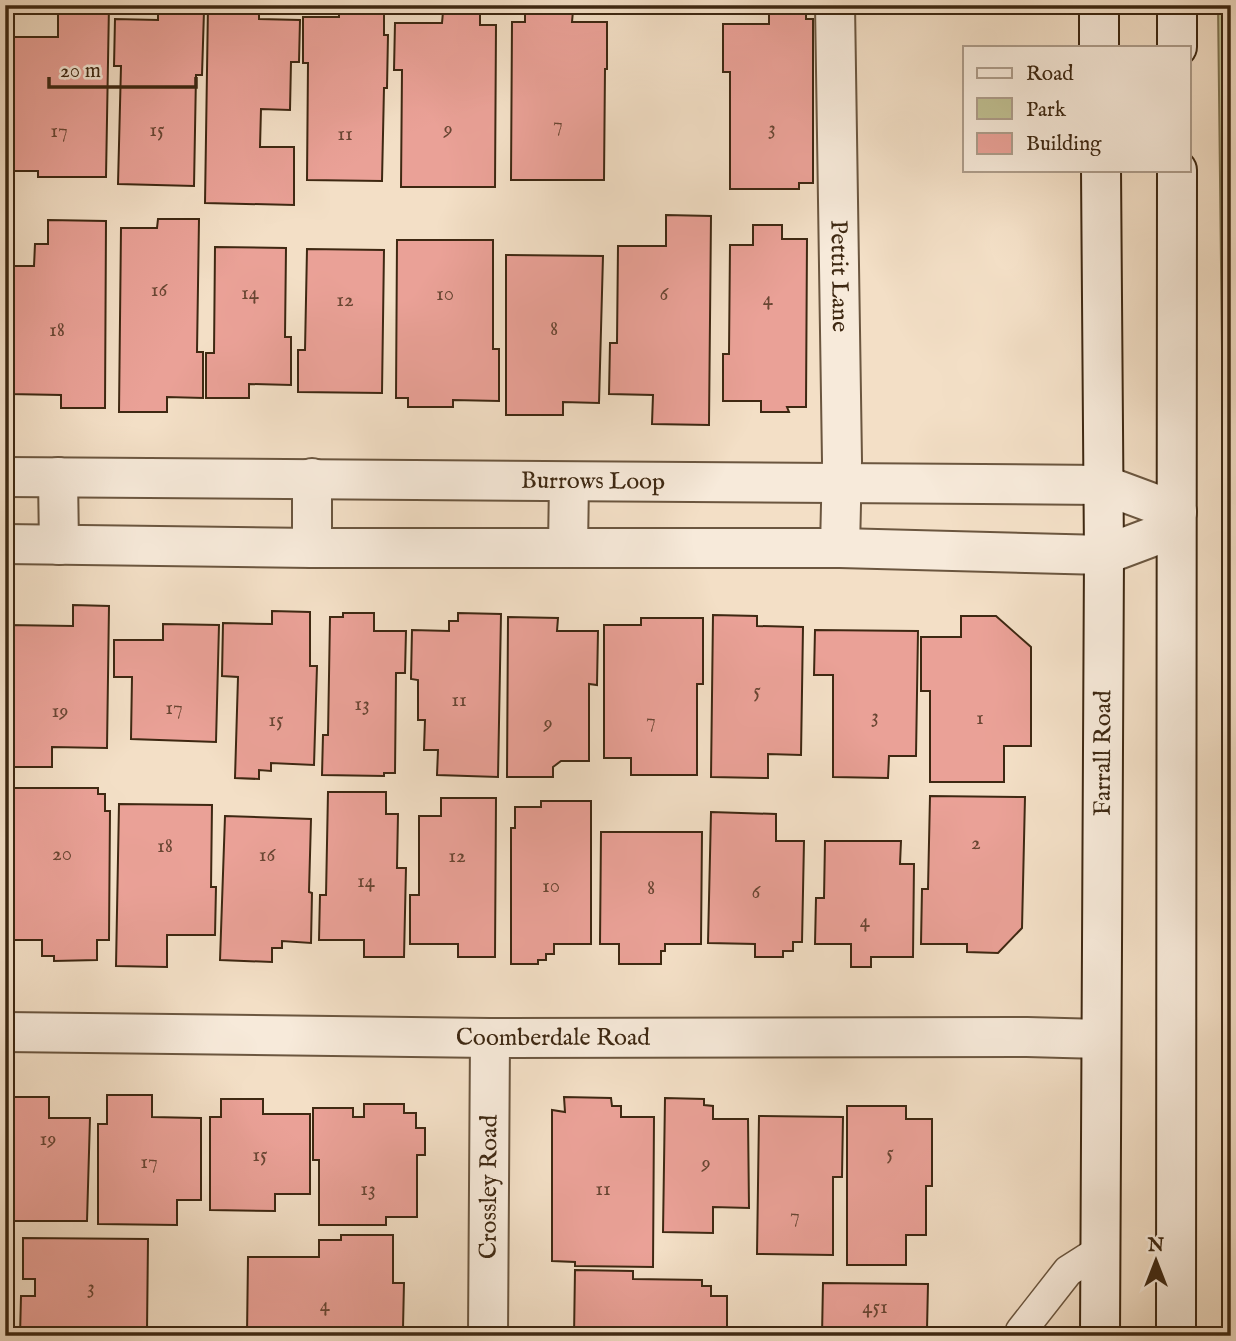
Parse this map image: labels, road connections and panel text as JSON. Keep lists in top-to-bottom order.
{
  "streets": {
    "street": [
      "Pettit Lane",
      "Burrows Loop",
      "Farrall Road",
      "Coomberdale Road",
      "Crossley Road"
    ]
  },
  "crossings": [
    ["Pettit Lane", "Burrows Loop"],
    ["Burrows Loop", "Farrall Road"],
    ["Farrall Road", "Coomberdale Road"],
    ["Coomberdale Road", "Crossley Road"]
  ],
  "house_numbers": [
    "7",
    "3",
    "9",
    "15",
    "17",
    "11",
    "16",
    "14",
    "10",
    "6",
    "4",
    "12",
    "8",
    "18",
    "5",
    "11",
    "13",
    "17",
    "19",
    "3",
    "1",
    "15",
    "7",
    "9",
    "2",
    "18",
    "20",
    "16",
    "12",
    "14",
    "10",
    "8",
    "6",
    "4",
    "19",
    "5",
    "15",
    "17",
    "9",
    "13",
    "11",
    "7",
    "3",
    "4",
    "451"
  ],
  "legend": ["Road", "Park", "Building"],
  "scale_bar": "20 m",
  "north": "top"
}
